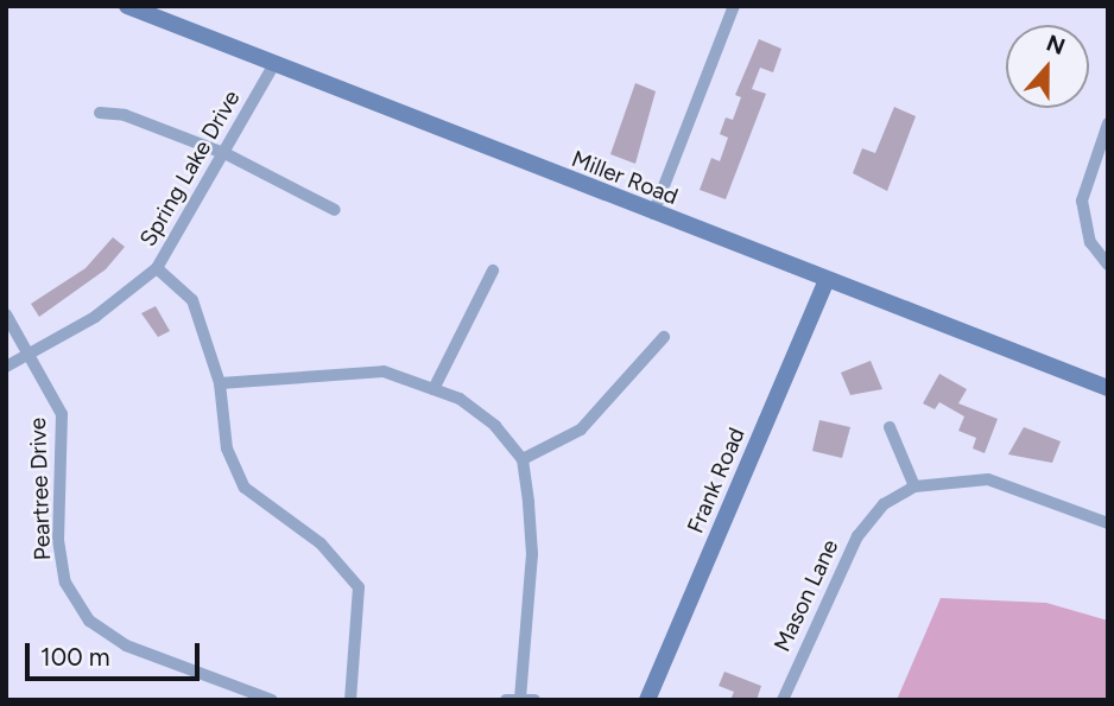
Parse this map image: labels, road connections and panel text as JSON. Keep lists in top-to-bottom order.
{
  "streets": {
    "street": [
      "Spring Lake Drive",
      "Miller Road",
      "Frank Road",
      "Peartree Drive",
      "Mason Lane"
    ]
  },
  "crossings": [
    ["Spring Lake Drive", "Miller Road"],
    ["Spring Lake Drive", "Peartree Drive"],
    ["Miller Road", "Frank Road"]
  ],
  "scale_bar": "100 m",
  "north": "top"
}
